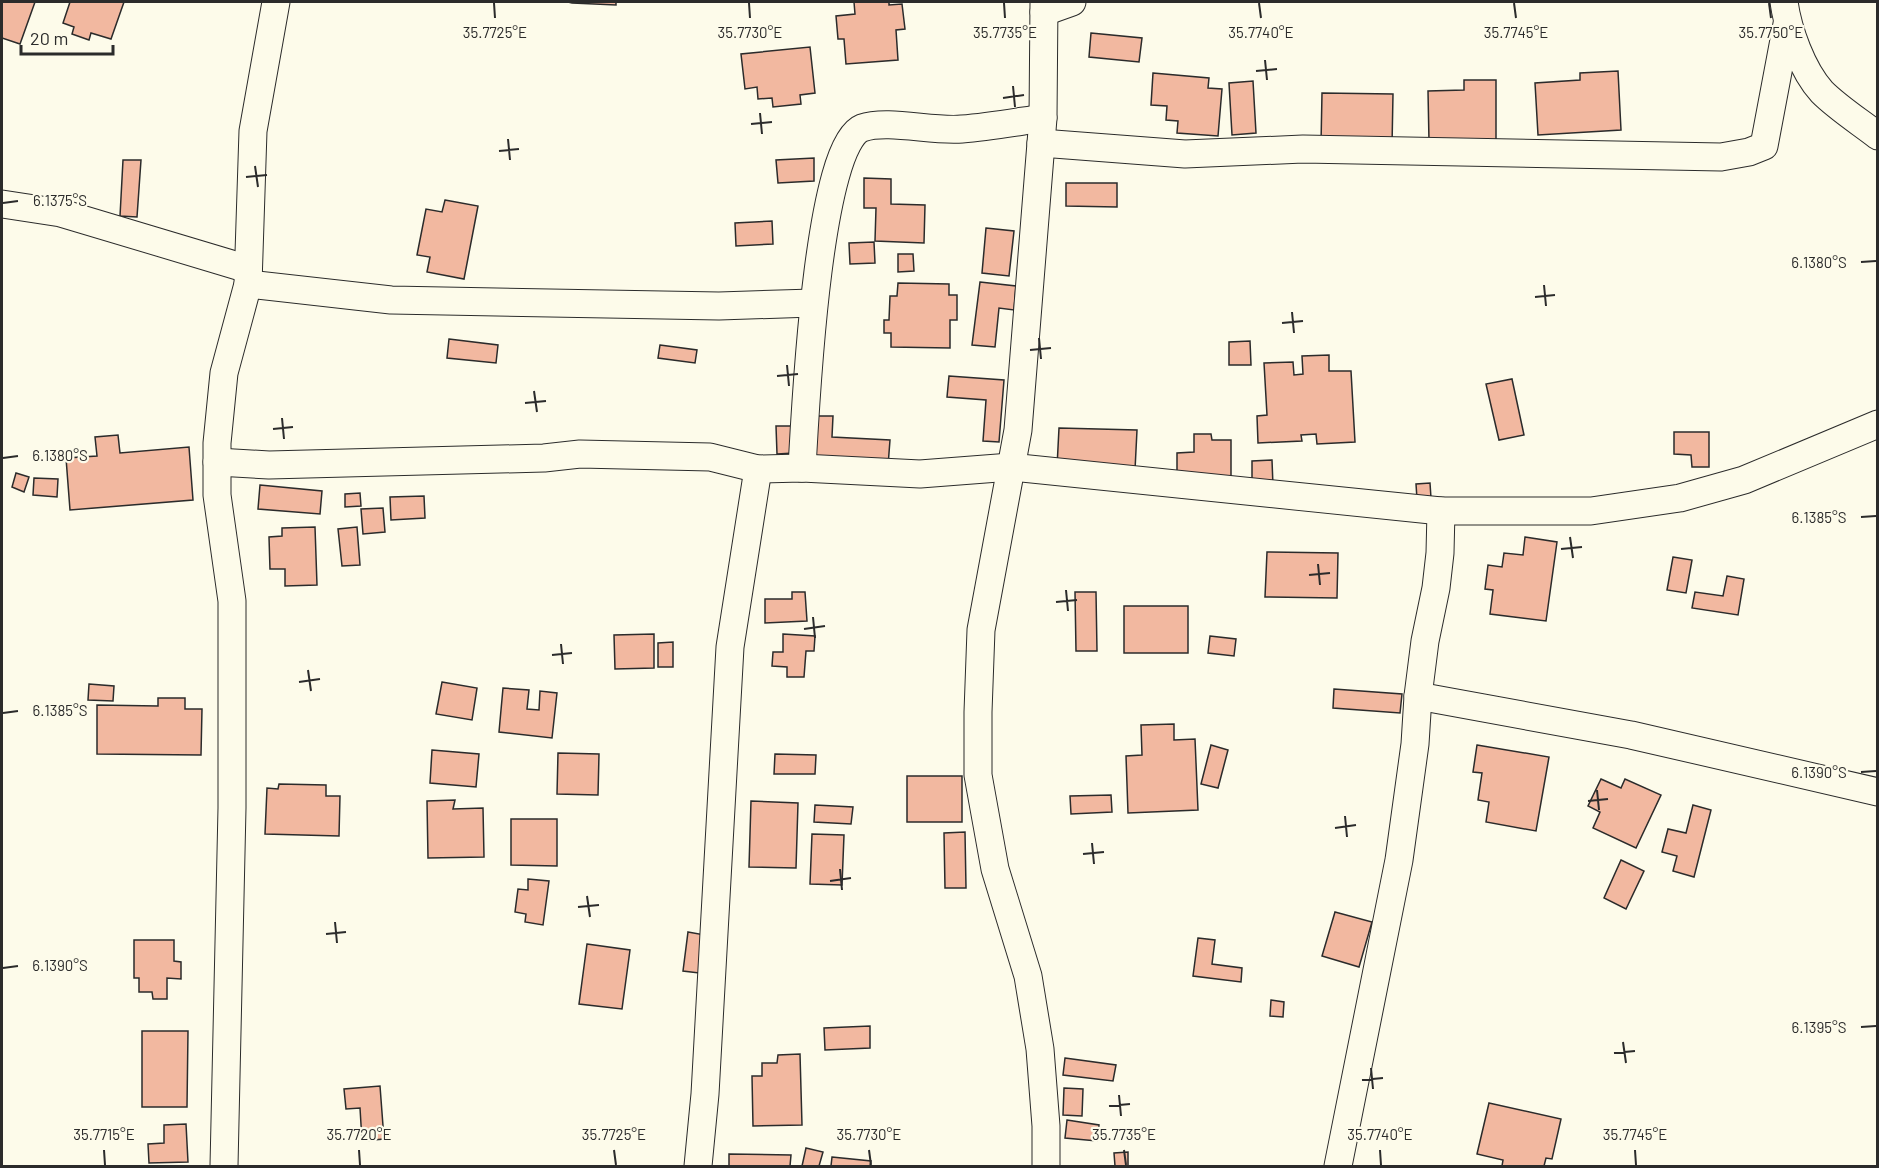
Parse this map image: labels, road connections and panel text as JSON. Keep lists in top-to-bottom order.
{
  "scale_bar": "20 m",
  "coordinates": [
    "35.7725°E",
    "35.7730°E",
    "35.7735°E",
    "35.7740°E",
    "35.7745°E",
    "35.7750°E",
    "6.1375°S",
    "6.1380°S",
    "6.1385°S",
    "6.1390°S",
    "6.1395°S",
    "35.7715°E",
    "35.7720°E"
  ]
}
